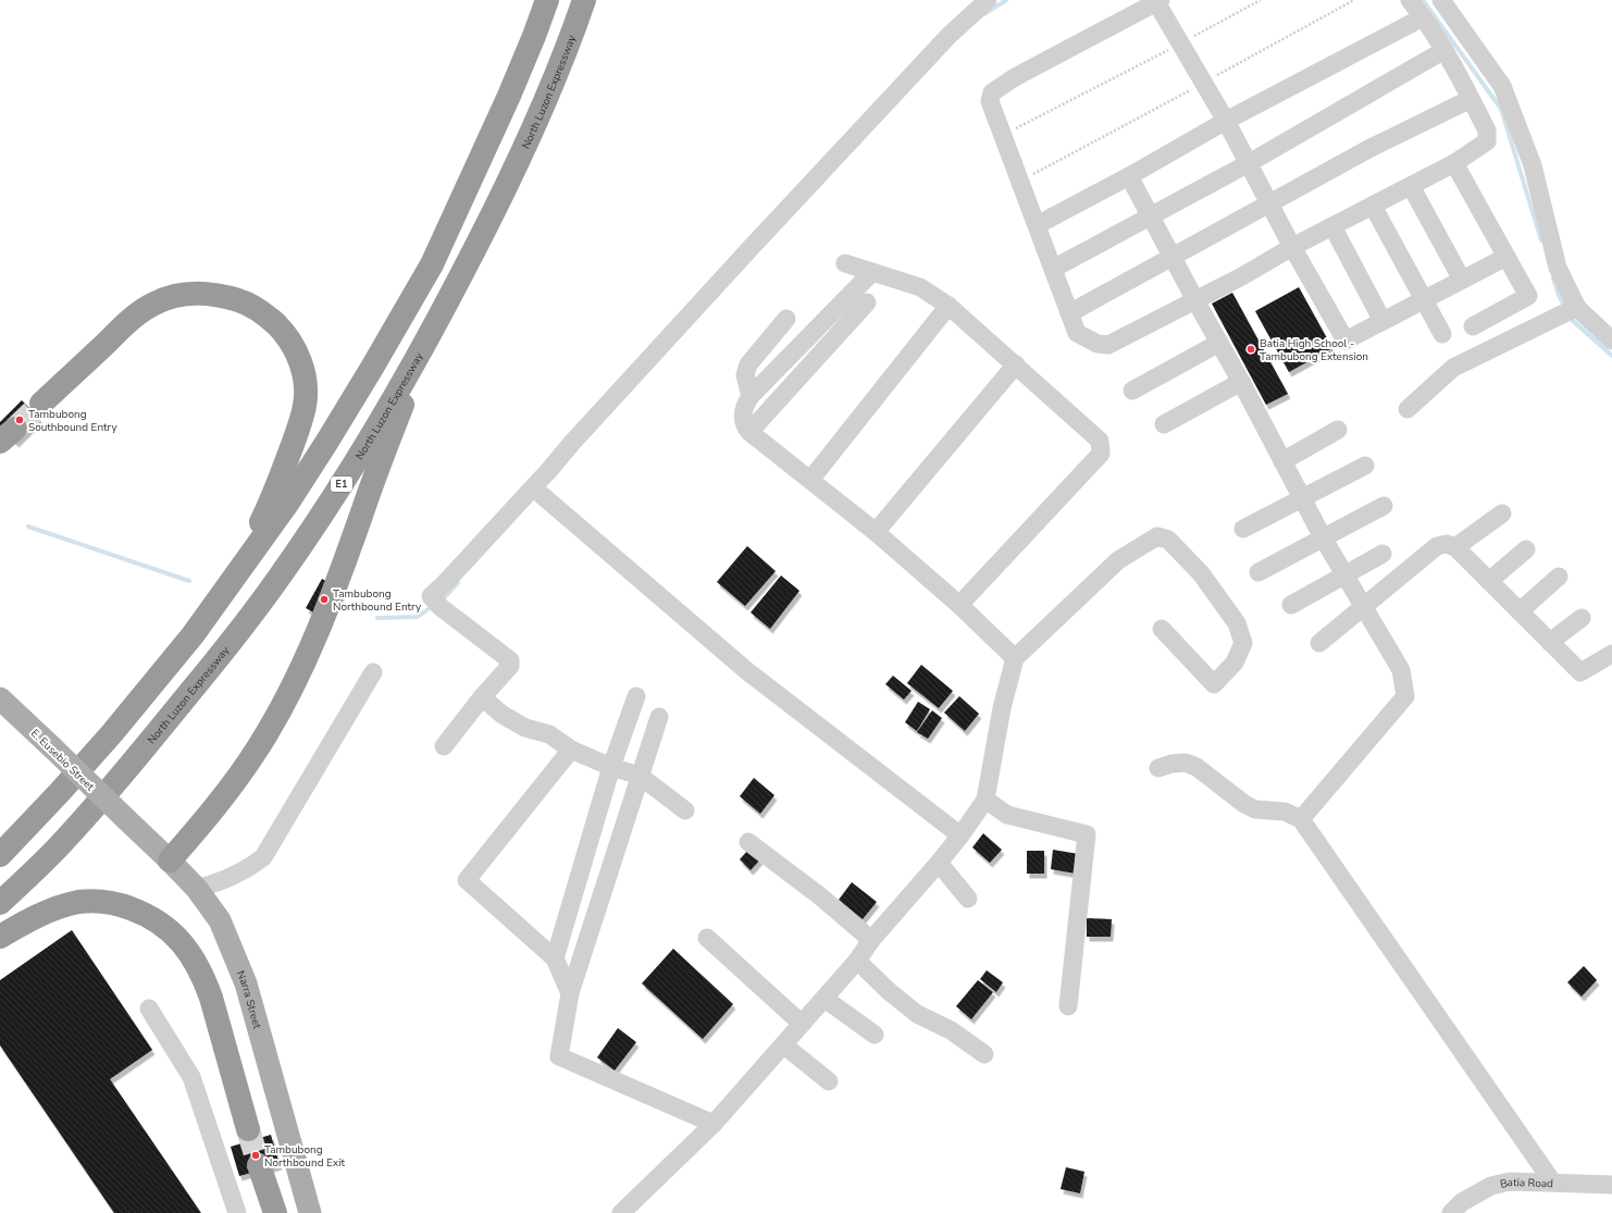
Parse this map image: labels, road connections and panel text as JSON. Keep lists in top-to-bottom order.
{
  "streets": {
    "highway": ["North Luzon Expressway", "E1"],
    "main road": ["E. Eusebio Street", "Narra Street"],
    "street": ["Batia Road"]
  },
  "crossings": [
    ["E. Eusebio Street", "Narra Street"]
  ],
  "places": [
    "Batia High School - Tambubong Extension",
    "Tambubong Southbound Entry",
    "Tambubong Northbound Entry",
    "Tambubong Northbound Exit"
  ]
}
